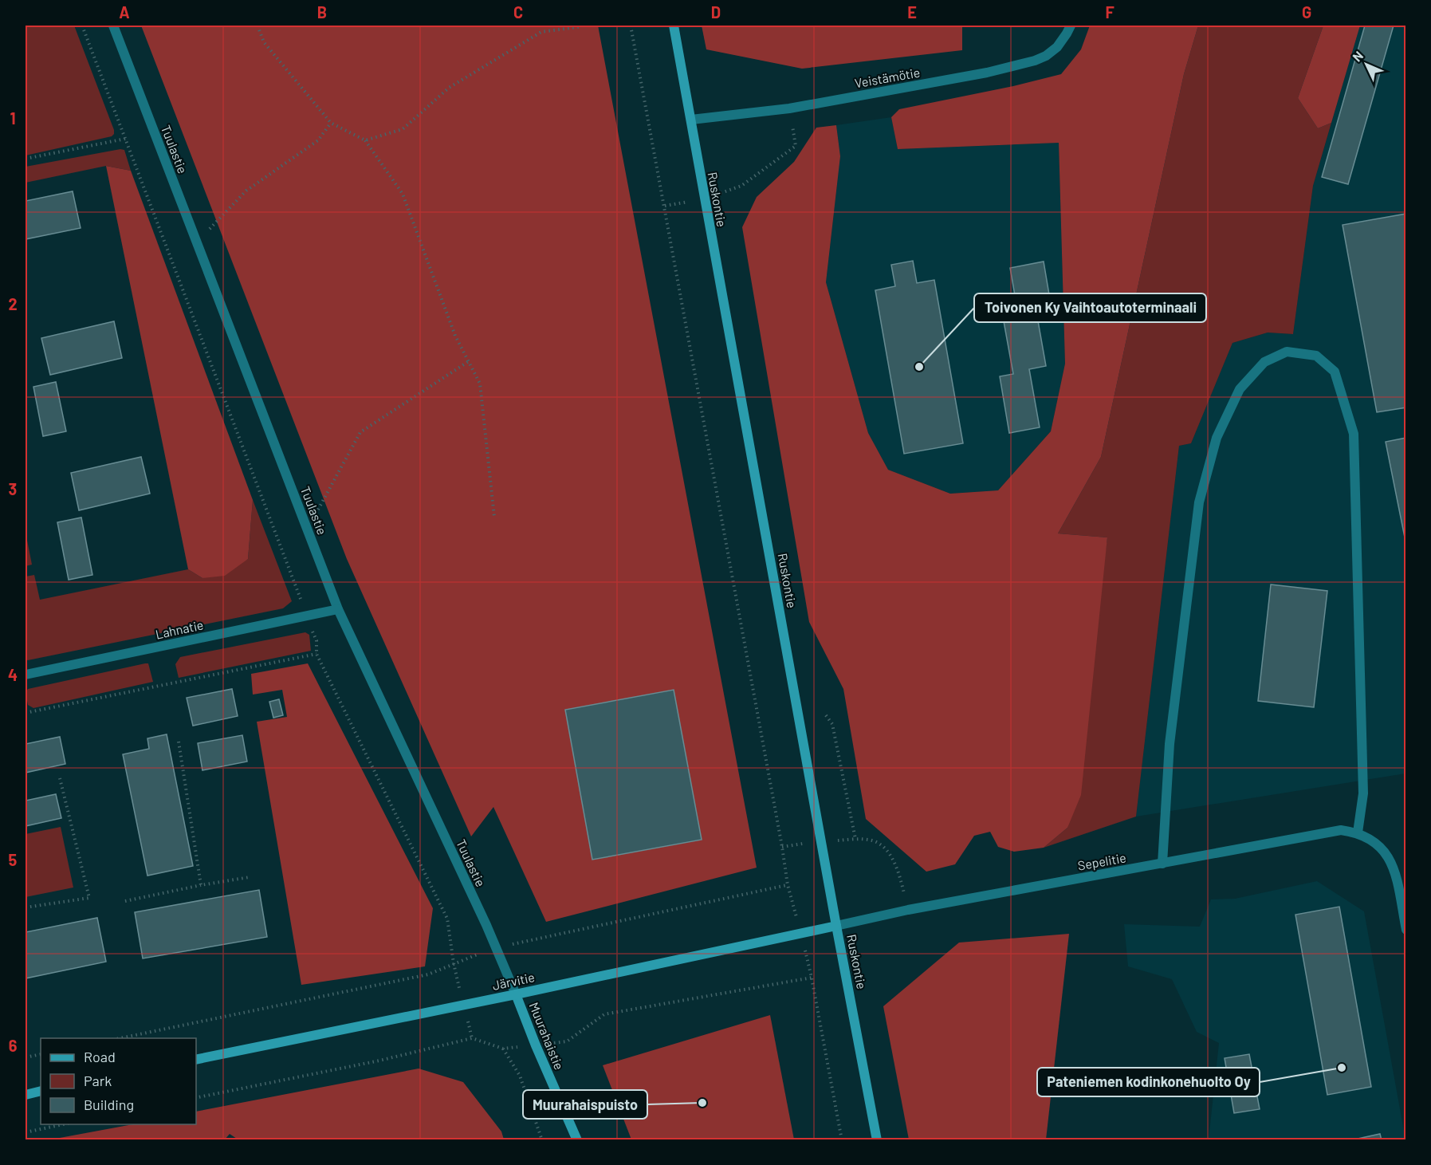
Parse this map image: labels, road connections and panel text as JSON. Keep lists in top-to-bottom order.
{
  "streets": {
    "main road": ["Ruskontie", "Järvitie", "Muurahaistie"],
    "street": [
      "Veistämötie",
      "Tuulastie",
      "Lahnatie",
      "Sepelitie"
    ]
  },
  "crossings": [
    ["Veistämötie", "Ruskontie"],
    ["Tuulastie", "Lahnatie"],
    ["Tuulastie", "Järvitie"],
    ["Tuulastie", "Muurahaistie"],
    ["Ruskontie", "Sepelitie"],
    ["Ruskontie", "Järvitie"],
    ["Sepelitie", "Järvitie"],
    ["Järvitie", "Muurahaistie"]
  ],
  "places": ["Toivonen Ky Vaihtoautoterminaali", "Pateniemen kodinkonehuolto Oy", "Muurahaispuisto"],
  "legend": ["Road", "Park", "Building"],
  "north": "top left",
  "grid": {
    "columns": [
      "A",
      "B",
      "C",
      "D",
      "E",
      "F",
      "G"
    ],
    "rows": [
      "1",
      "2",
      "3",
      "4",
      "5",
      "6"
    ]
  }
}
